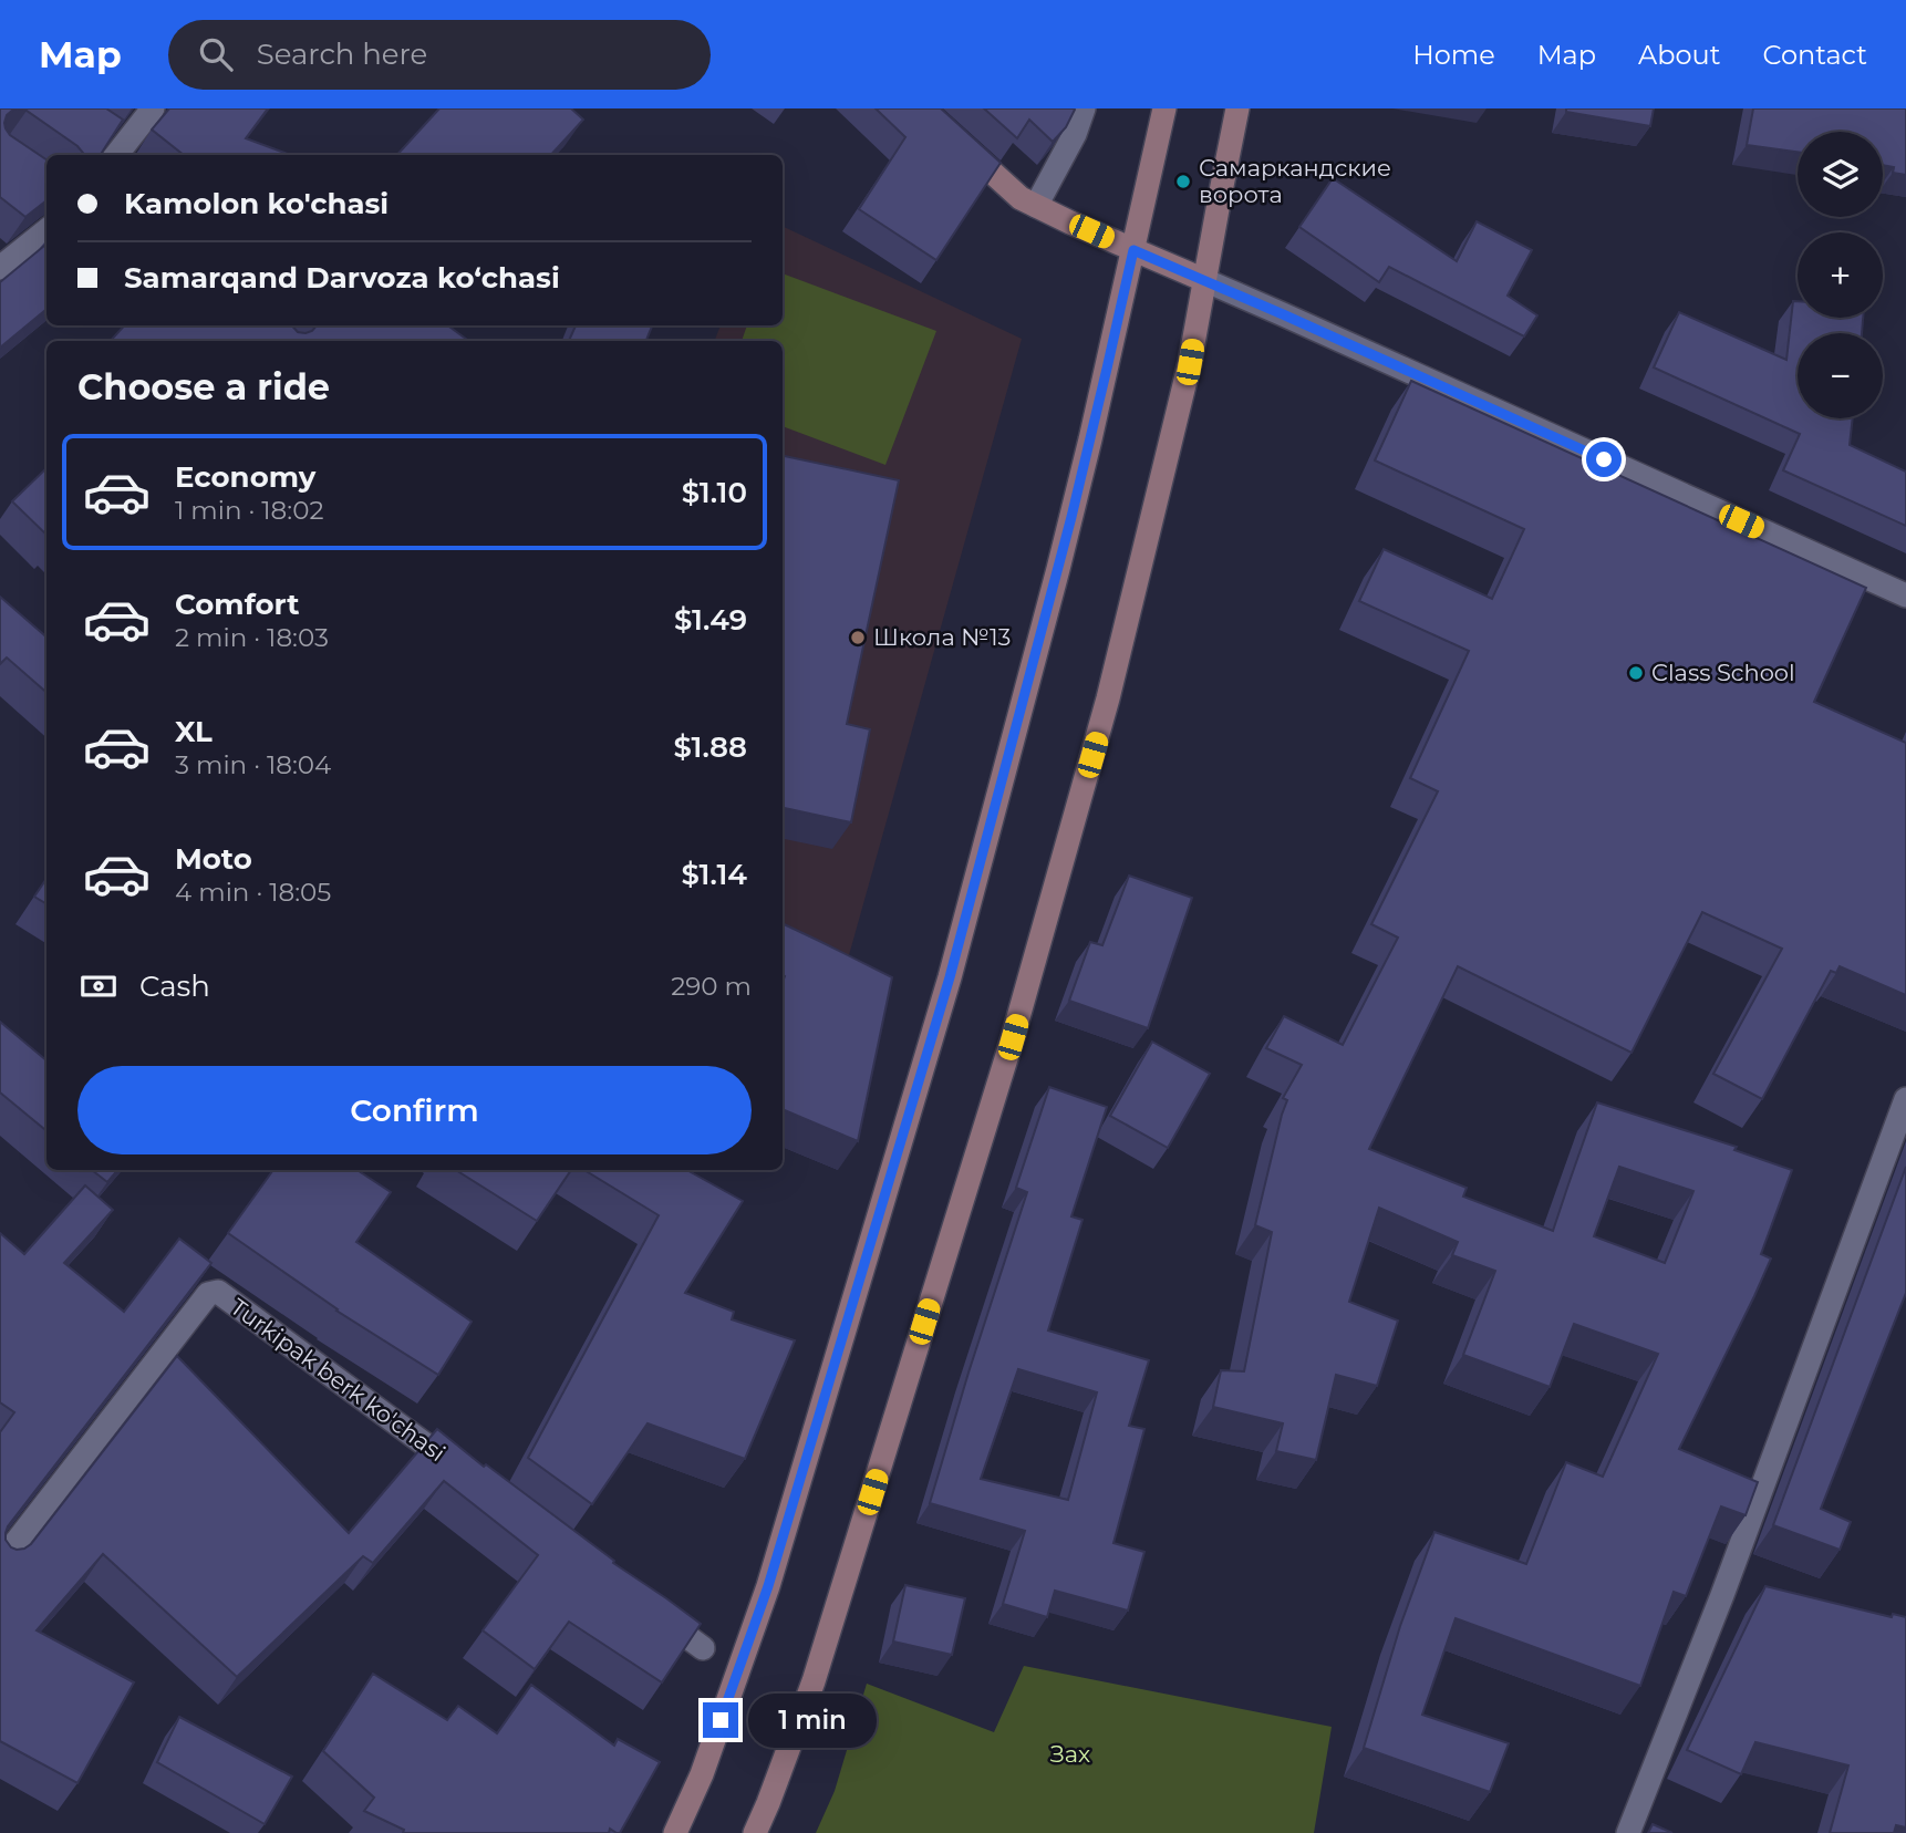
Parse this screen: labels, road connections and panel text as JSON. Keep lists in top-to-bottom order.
{
  "streets": {
    "street": ["Turkipak berk ko'chasi"]
  },
  "parks": ["Зах"],
  "places": ["Самаркандские ворота", "Школа №13", "Class School"],
  "page": {
    "header": "Map",
    "search": "Search here",
    "nav": [
      "Home",
      "Map",
      "About",
      "Contact"
    ],
    "map_buttons": ["+", "−"],
    "banner": ["Kamolon ko'chasi", "Samarqand Darvoza koʻchasi"],
    "heading": "Choose a ride",
    "list": [
      {
        "name": "Economy",
        "note": "1 min · 18:02",
        "value": "$1.10"
      },
      {
        "name": "Comfort",
        "note": "2 min · 18:03",
        "value": "$1.49"
      },
      {
        "name": "XL",
        "note": "3 min · 18:04",
        "value": "$1.88"
      },
      {
        "name": "Moto",
        "note": "4 min · 18:05",
        "value": "$1.14"
      }
    ],
    "pay": ["Cash", "290 m"],
    "buttons": "Confirm",
    "bubble": "1 min"
  }
}
